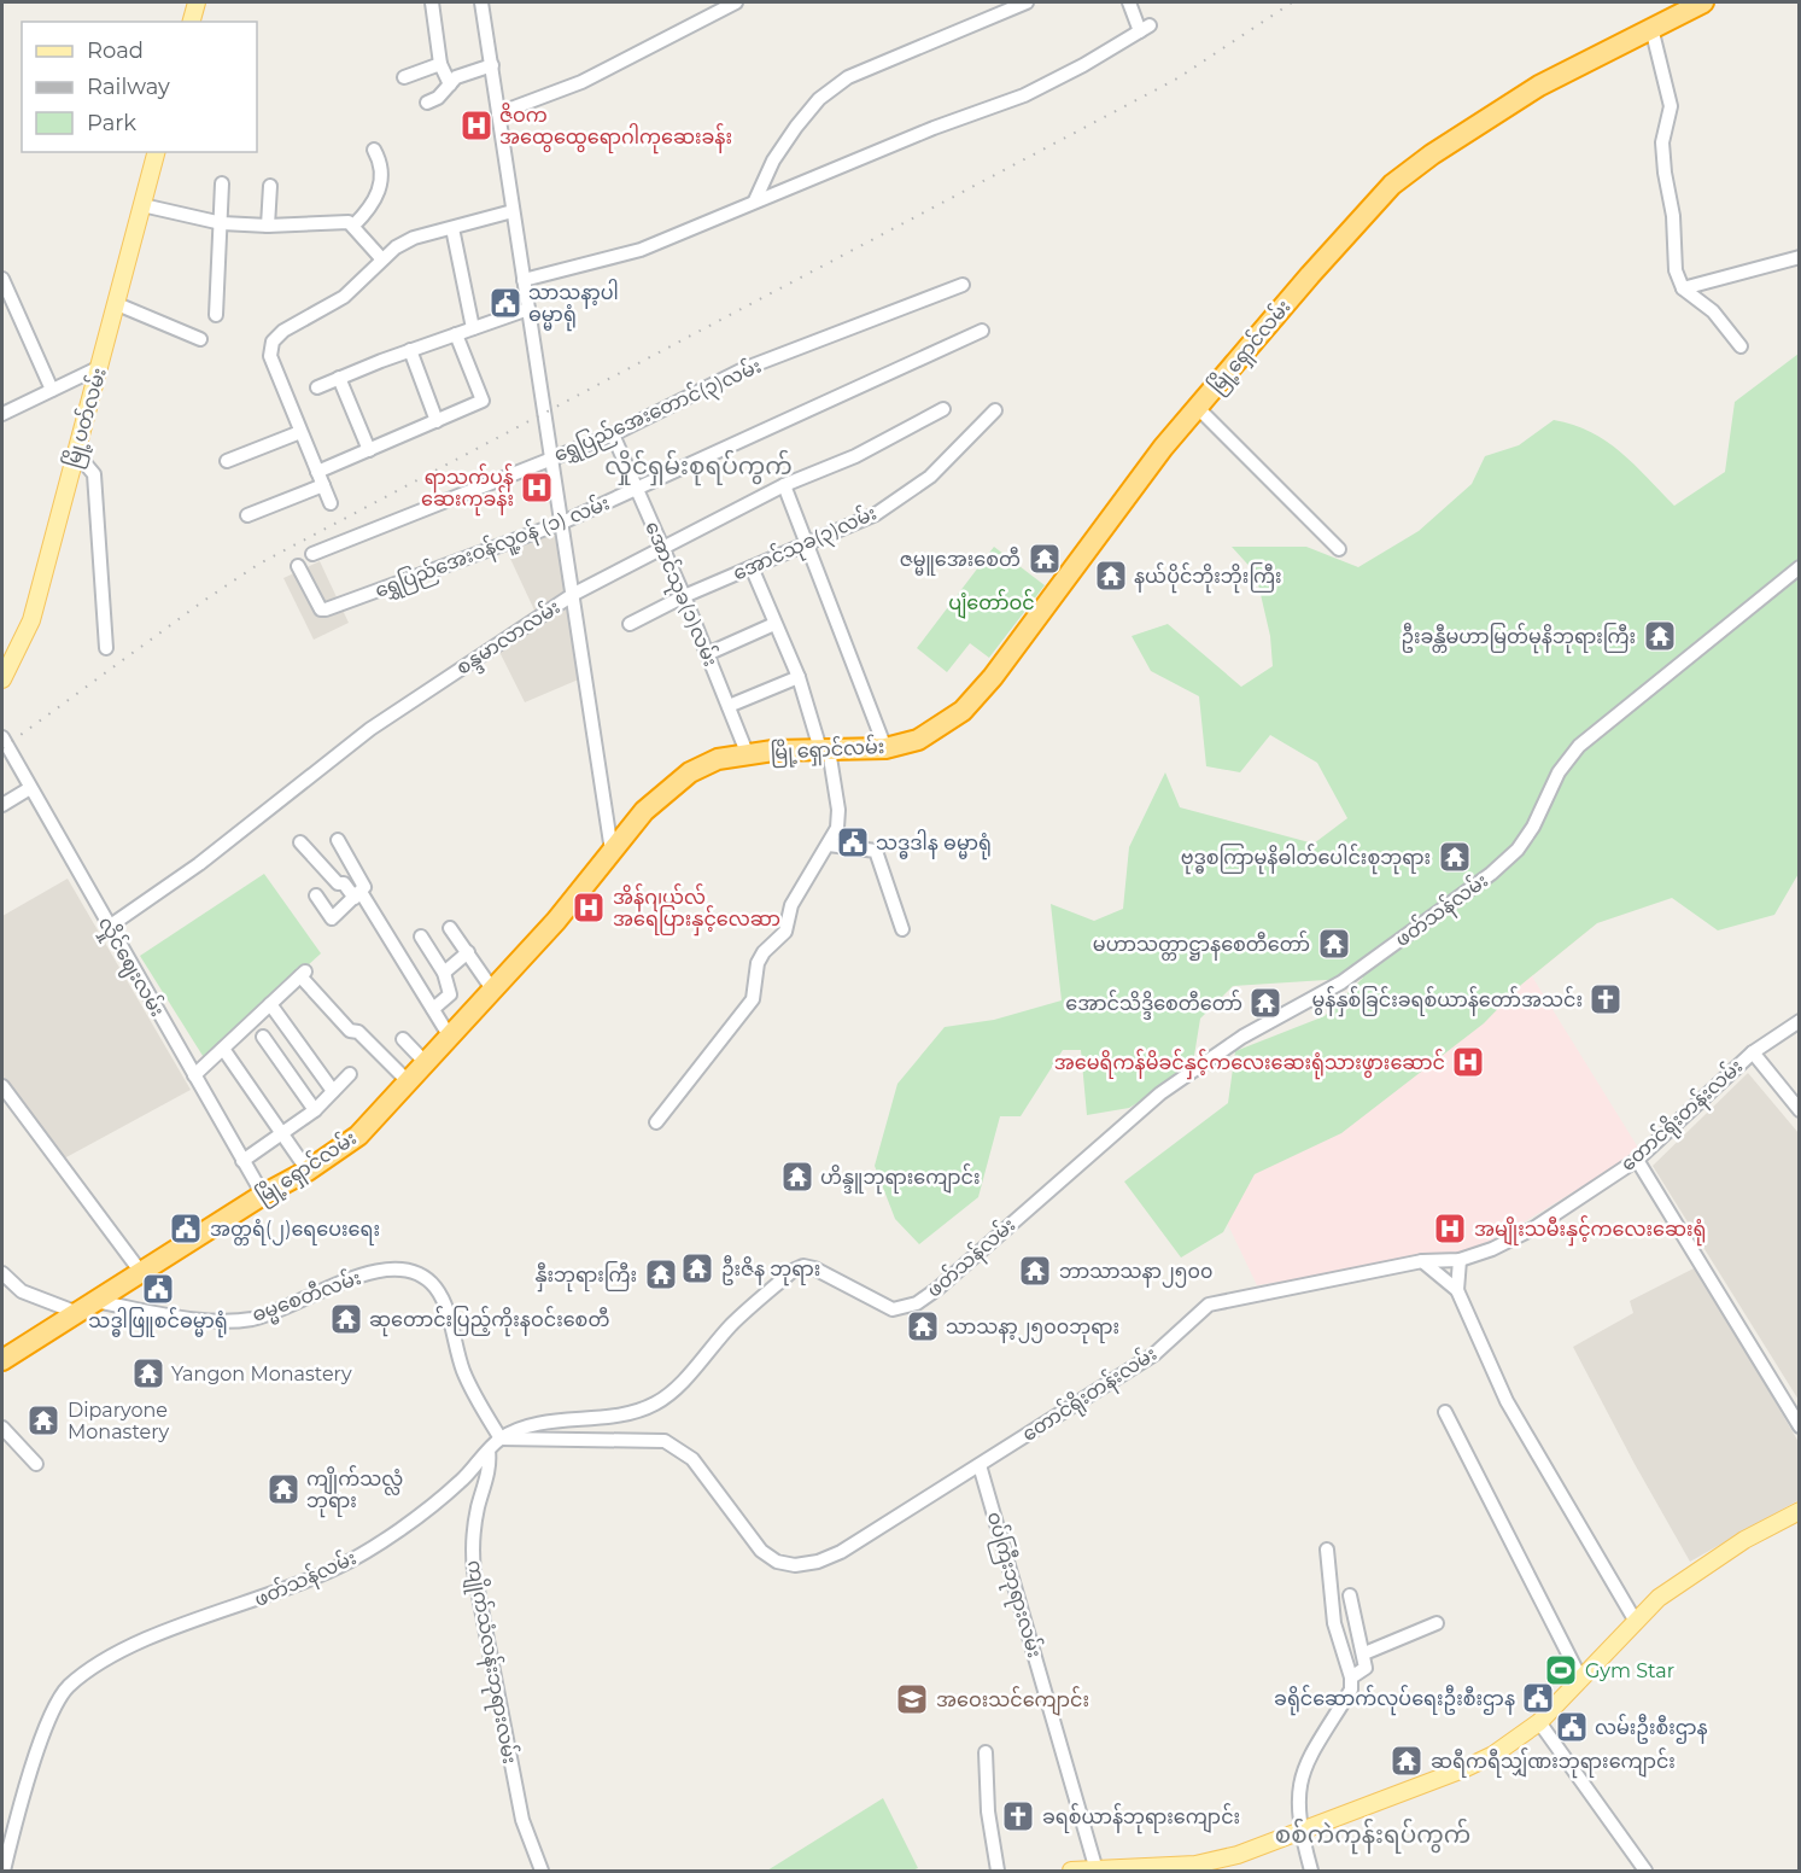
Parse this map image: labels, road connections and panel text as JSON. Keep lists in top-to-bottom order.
{
  "streets": {
    "highway": ["မြို့ရှောင်လမ်း"],
    "main road": ["မြို့ပတ်လမ်း"],
    "street": [
      "ရွှေပြည်အေးတောင်(၃)လမ်း",
      "အောင်သုခ(၃)လမ်း",
      "ရွှေပြည်အေးဝန်လူ့ဝန် (၁) လမ်း",
      "အောင်သုခ(၁)လမ်း",
      "စန္ဒမာလာလမ်း",
      "ဖတ်သန်လမ်း",
      "လှိုင်ဈေးလမ်း",
      "တောင်ရိုးတန်းလမ်း",
      "ဓမ္မစေတီလမ်း",
      "ဝပ်ကြီးဘုရားလမ်း",
      "ကျိုက်သံလန်းဘုရားလမ်း"
    ]
  },
  "crossings": [
    ["မြို့ရှောင်လမ်း", "အောင်သုခ(၁)လမ်း"],
    ["မြို့ရှောင်လမ်း", "လှိုင်ဈေးလမ်း"],
    ["မြို့ရှောင်လမ်း", "ဓမ္မစေတီလမ်း"],
    ["ရွှေပြည်အေးတောင်(၃)လမ်း", "အောင်သုခ(၁)လမ်း"],
    ["အောင်သုခ(၃)လမ်း", "အောင်သုခ(၁)လမ်း"],
    ["ရွှေပြည်အေးဝန်လူ့ဝန် (၁) လမ်း", "အောင်သုခ(၁)လမ်း"],
    ["အောင်သုခ(၁)လမ်း", "စန္ဒမာလာလမ်း"],
    ["စန္ဒမာလာလမ်း", "လှိုင်ဈေးလမ်း"],
    ["ဖတ်သန်လမ်း", "တောင်ရိုးတန်းလမ်း"],
    ["ဖတ်သန်လမ်း", "ဓမ္မစေတီလမ်း"],
    ["ဖတ်သန်လမ်း", "ကျိုက်သံလန်းဘုရားလမ်း"],
    ["တောင်ရိုးတန်းလမ်း", "ဓမ္မစေတီလမ်း"],
    ["တောင်ရိုးတန်းလမ်း", "ဝပ်ကြီးဘုရားလမ်း"]
  ],
  "districts": ["လှိုင်ရှမ်းစုရပ်ကွက်", "စစ်ကဲကုန်းရပ်ကွက်"],
  "parks": ["ပျံတော်ဝင်"],
  "places": {
    "hospital": [
      "ဇိဝက အထွေထွေရောဂါကုဆေးခန်း",
      "ရာသက်ပန် ဆေးကုခန်း",
      "အိန်ဂျယ်လ် အရေပြားနှင့်လေဆာ",
      "အမေရိကန်မိခင်နှင့်ကလေးဆေးရုံသားဖွားဆောင်",
      "အမျိုးသမီးနှင့်ကလေးဆေးရုံ"
    ],
    "public building": [
      "သာသနာ့ပါ ဓမ္မာရုံ",
      "သဒ္ဓဒါန ဓမ္မာရုံ",
      "အတ္တရံ(၂)ရေပေးရေး",
      "သဒ္ဓါဖြူစင်ဓမ္မာရုံ",
      "ခရိုင်ဆောက်လုပ်ရေးဦးစီးဌာန",
      "လမ်းဦးစီးဌာန"
    ],
    "temple": [
      "ဇမ္မူအေးစေတီ",
      "နယ်ပိုင်ဘိုးဘိုးကြီး",
      "ဦးခန္တီမဟာမြတ်မုနိဘုရားကြီး",
      "ဗုဒ္ဓစကြာမုနိဓါတ်ပေါင်းစုဘုရား",
      "မဟာသတ္တာဋ္ဌာနစေတီတော်",
      "အောင်သိဒ္ဒိစေတီတော်",
      "ဟိန္ဒူဘုရားကျောင်း",
      "ဦးဇိန ဘုရား",
      "ဘာသာသနာ၂၅၀၀",
      "နှီးဘုရားကြီး",
      "ဆုတောင်းပြည့်ကိုးနဝင်းစေတီ",
      "သာသနာ့၂၅၀၀ဘုရား",
      "Yangon Monastery",
      "Diparyone Monastery",
      "ကျိုက်သလ္လံ ဘုရား",
      "ဆရီကရီသျှ်ဏးဘုရားကျောင်း"
    ],
    "church": ["မွန်နှစ်ခြင်းခရစ်ယာန်တော်အသင်း", "ခရစ်ယာန်ဘုရားကျောင်း"],
    "sports": ["Gym Star"],
    "school or university": ["အဝေးသင်ကျောင်း"]
  },
  "legend": ["Road", "Railway", "Park"]
}
